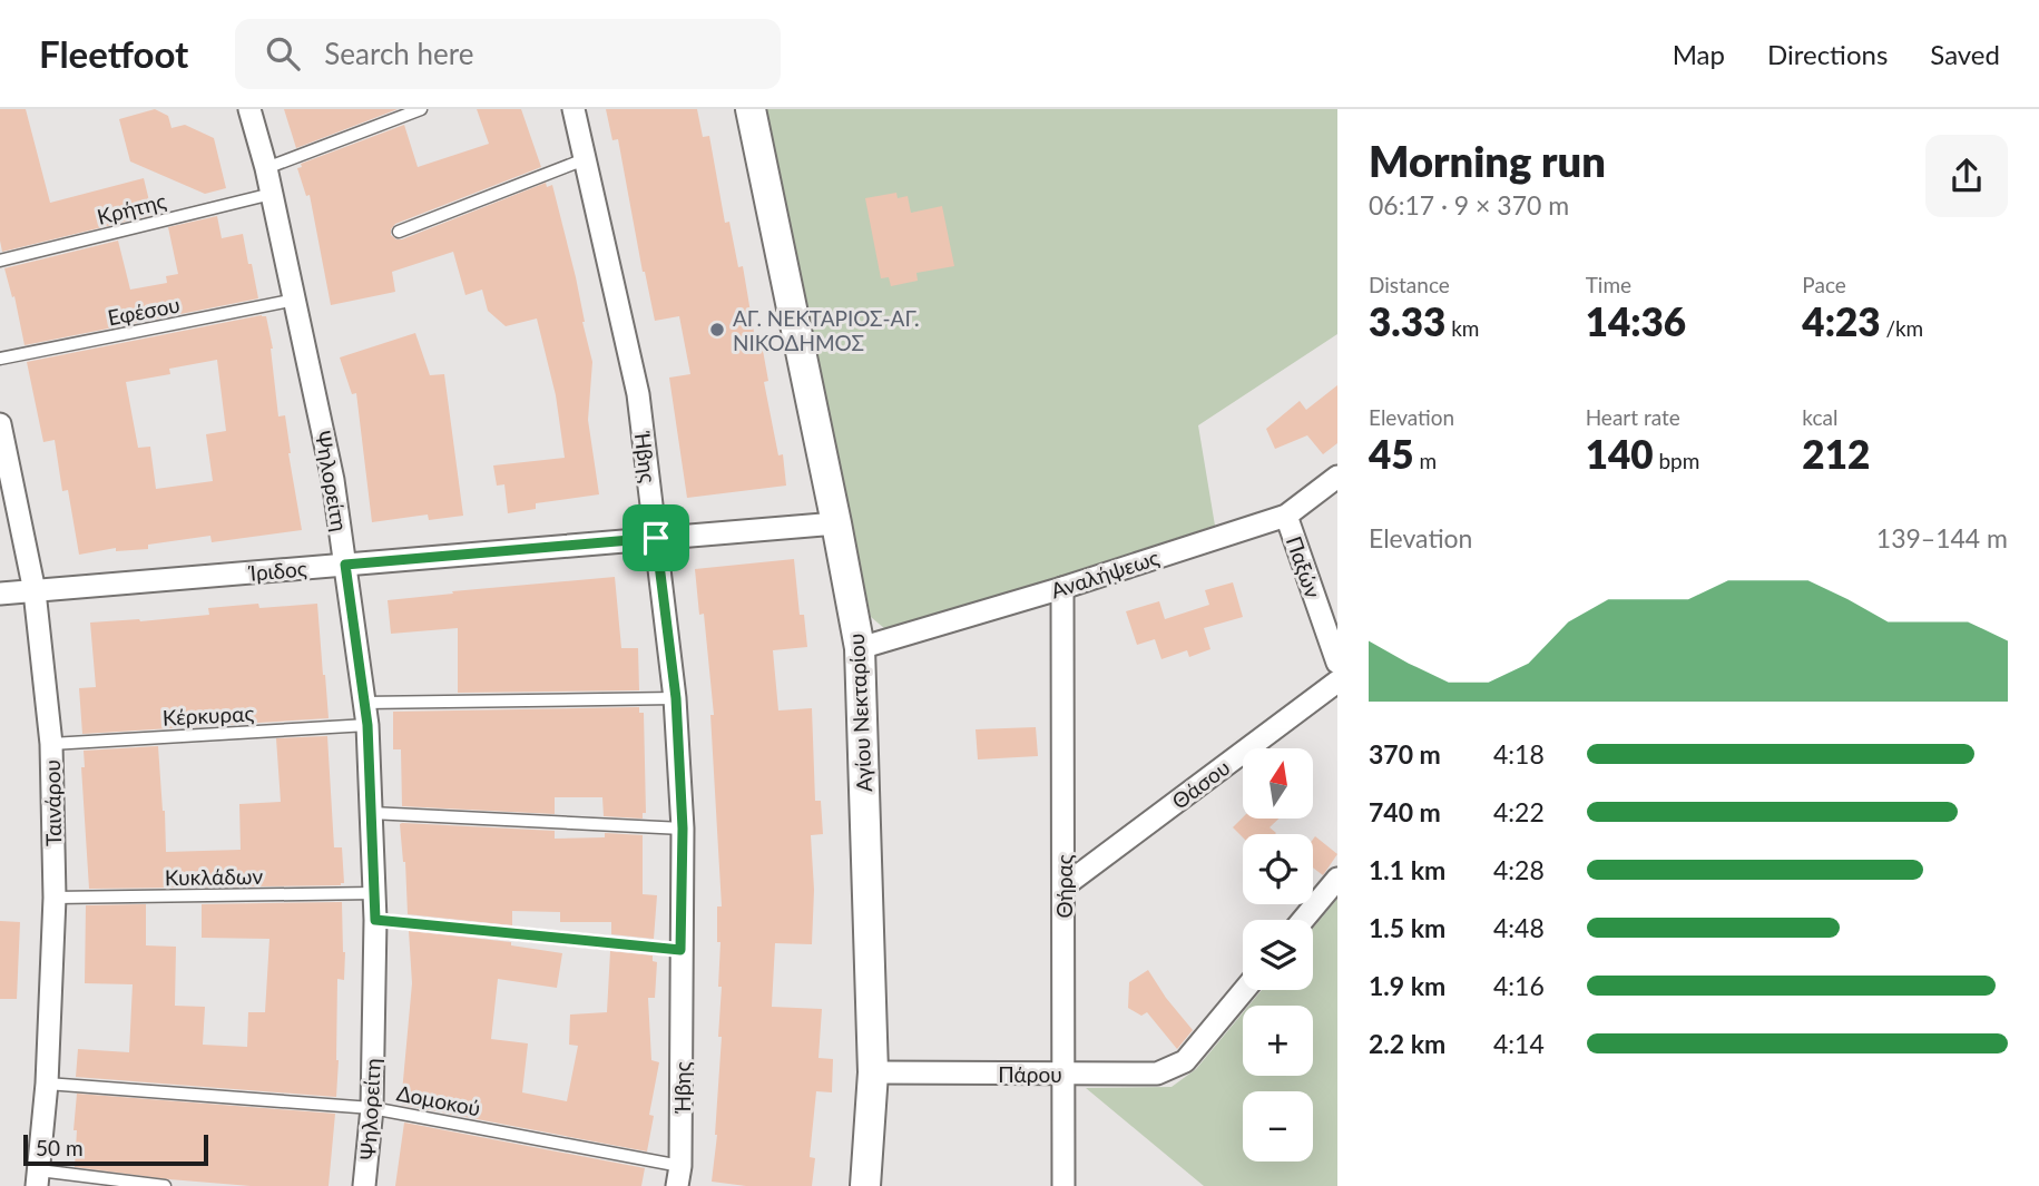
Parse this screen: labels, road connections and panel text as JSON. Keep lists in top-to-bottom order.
{
  "streets": {
    "street": [
      "Ήβης",
      "Ψηλορείτη",
      "Παξών",
      "Ίριδος",
      "Αναλήψεως",
      "Αγίου Νεκταρίου",
      "Θάσου",
      "Ταινάρου",
      "Θήρας",
      "Πάρου"
    ],
    "lane": [
      "Κρήτης",
      "Εφέσου",
      "Κέρκυρας",
      "Κυκλάδων",
      "Δομοκού"
    ]
  },
  "crossings": [
    ["Κρήτης", "Ψηλορείτη"],
    ["Εφέσου", "Ψηλορείτη"],
    ["Ήβης", "Ίριδος"],
    ["Ήβης", "Δομοκού"],
    ["Ψηλορείτη", "Ίριδος"],
    ["Ψηλορείτη", "Κέρκυρας"],
    ["Ψηλορείτη", "Κυκλάδων"],
    ["Ψηλορείτη", "Δομοκού"],
    ["Παξών", "Αναλήψεως"],
    ["Ίριδος", "Αγίου Νεκταρίου"],
    ["Ίριδος", "Ταινάρου"],
    ["Αναλήψεως", "Αγίου Νεκταρίου"],
    ["Αναλήψεως", "Θήρας"],
    ["Αγίου Νεκταρίου", "Πάρου"],
    ["Κέρκυρας", "Ταινάρου"],
    ["Θάσου", "Θήρας"],
    ["Ταινάρου", "Κυκλάδων"],
    ["Ταινάρου", "Δομοκού"],
    ["Θήρας", "Πάρου"]
  ],
  "places": ["ΑΓ. ΝΕΚΤΑΡΙΟΣ-ΑΓ. ΝΙΚΟΔΗΜΟΣ"],
  "scale_bar": "50 m",
  "north": "top",
  "page": {
    "header": "Fleetfoot",
    "search": "Search here",
    "nav": ["Map", "Directions", "Saved"],
    "heading": ["Morning run", "06:17 · 9 × 370 m"],
    "stats": [
      ["Distance", "3.33 km"],
      ["Time", "14:36"],
      ["Pace", "4:23 /km"],
      ["Elevation", "45 m"],
      ["Heart rate", "140 bpm"],
      ["kcal", "212"]
    ],
    "chart": ["Elevation", "139–144 m"],
    "list": [
      {
        "name": "370 m",
        "note": "4:18"
      },
      {
        "name": "740 m",
        "note": "4:22"
      },
      {
        "name": "1.1 km",
        "note": "4:28"
      },
      {
        "name": "1.5 km",
        "note": "4:48"
      },
      {
        "name": "1.9 km",
        "note": "4:16"
      },
      {
        "name": "2.2 km",
        "note": "4:14"
      }
    ],
    "map_buttons": ["+", "−"],
    "scale": "50 m"
  }
}
